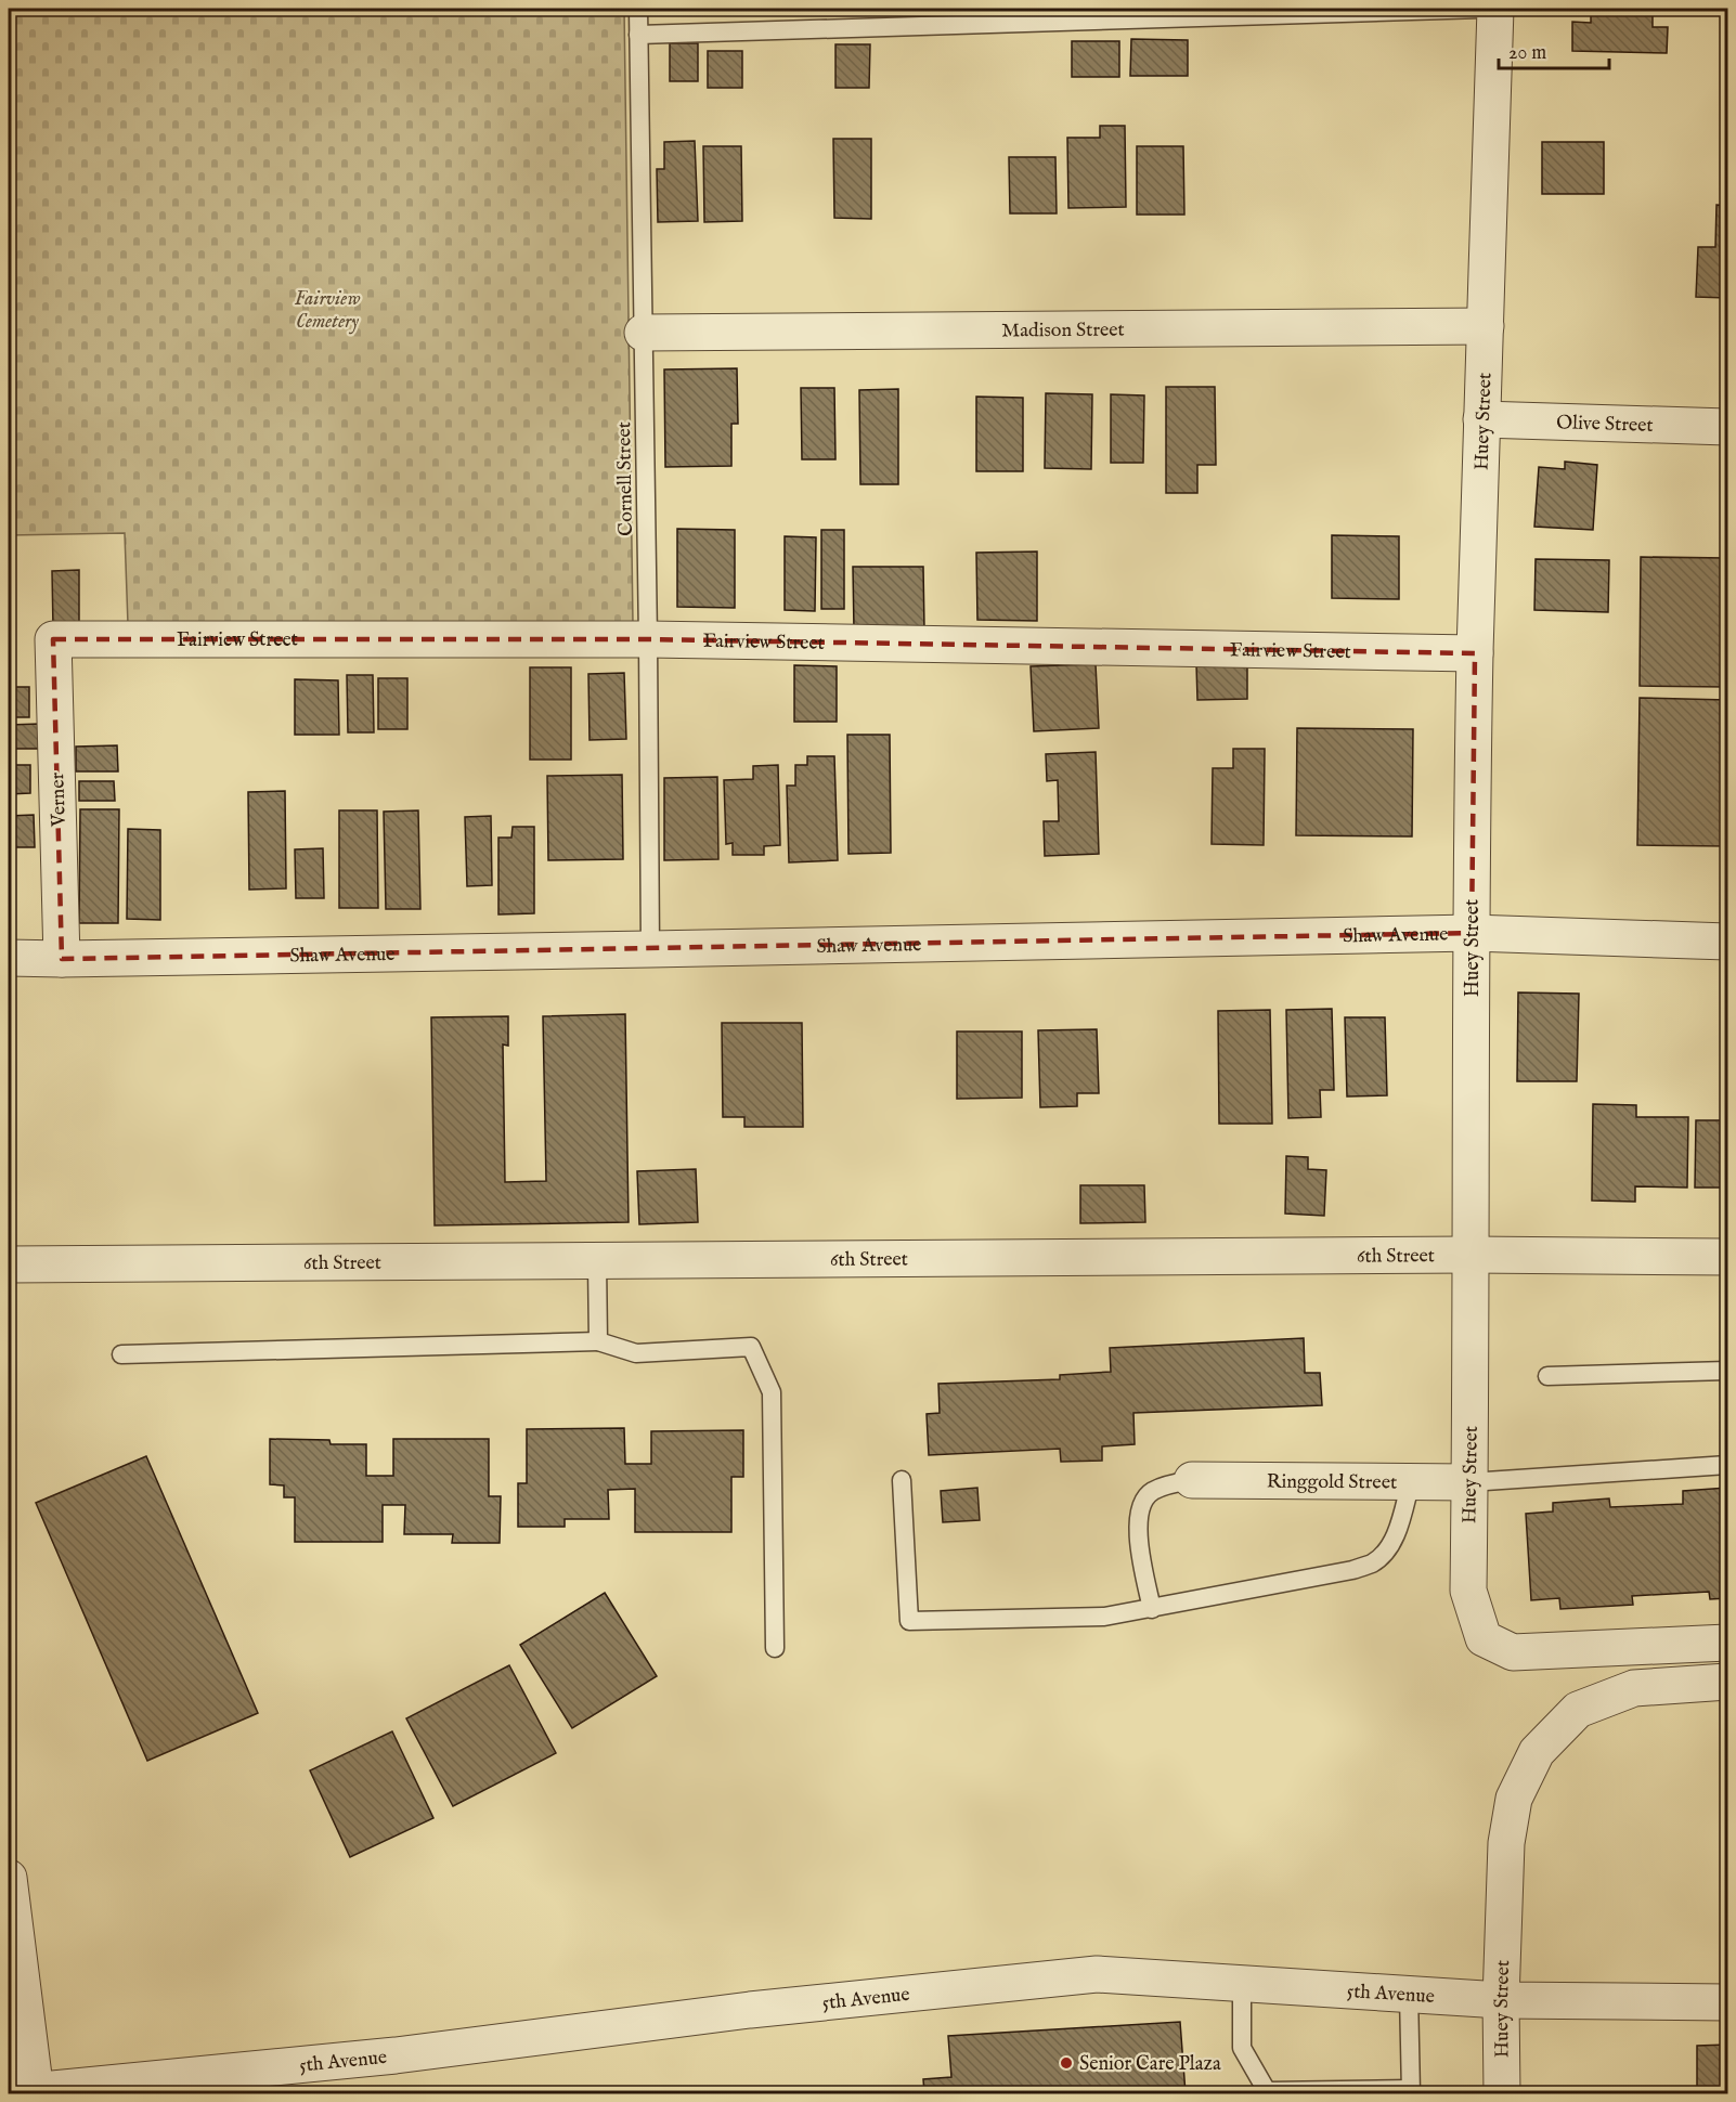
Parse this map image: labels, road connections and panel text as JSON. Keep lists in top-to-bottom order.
{
  "streets": {
    "street": [
      "Madison Street",
      "Huey Street",
      "Olive Street",
      "Fairview Street",
      "Verner",
      "Shaw Avenue",
      "6th Street",
      "Ringgold Street",
      "5th Avenue"
    ],
    "lane": ["Cornell Street"]
  },
  "crossings": [
    ["Madison Street", "Huey Street"],
    ["Madison Street", "Cornell Street"],
    ["Huey Street", "Olive Street"],
    ["Huey Street", "Fairview Street"],
    ["Huey Street", "Shaw Avenue"],
    ["Huey Street", "6th Street"],
    ["Huey Street", "Ringgold Street"],
    ["Huey Street", "5th Avenue"],
    ["Cornell Street", "Fairview Street"],
    ["Cornell Street", "Shaw Avenue"],
    ["Fairview Street", "Verner"],
    ["Verner", "Shaw Avenue"]
  ],
  "parks": ["Fairview Cemetery"],
  "places": ["Senior Care Plaza"],
  "scale_bar": "20 m"
}
